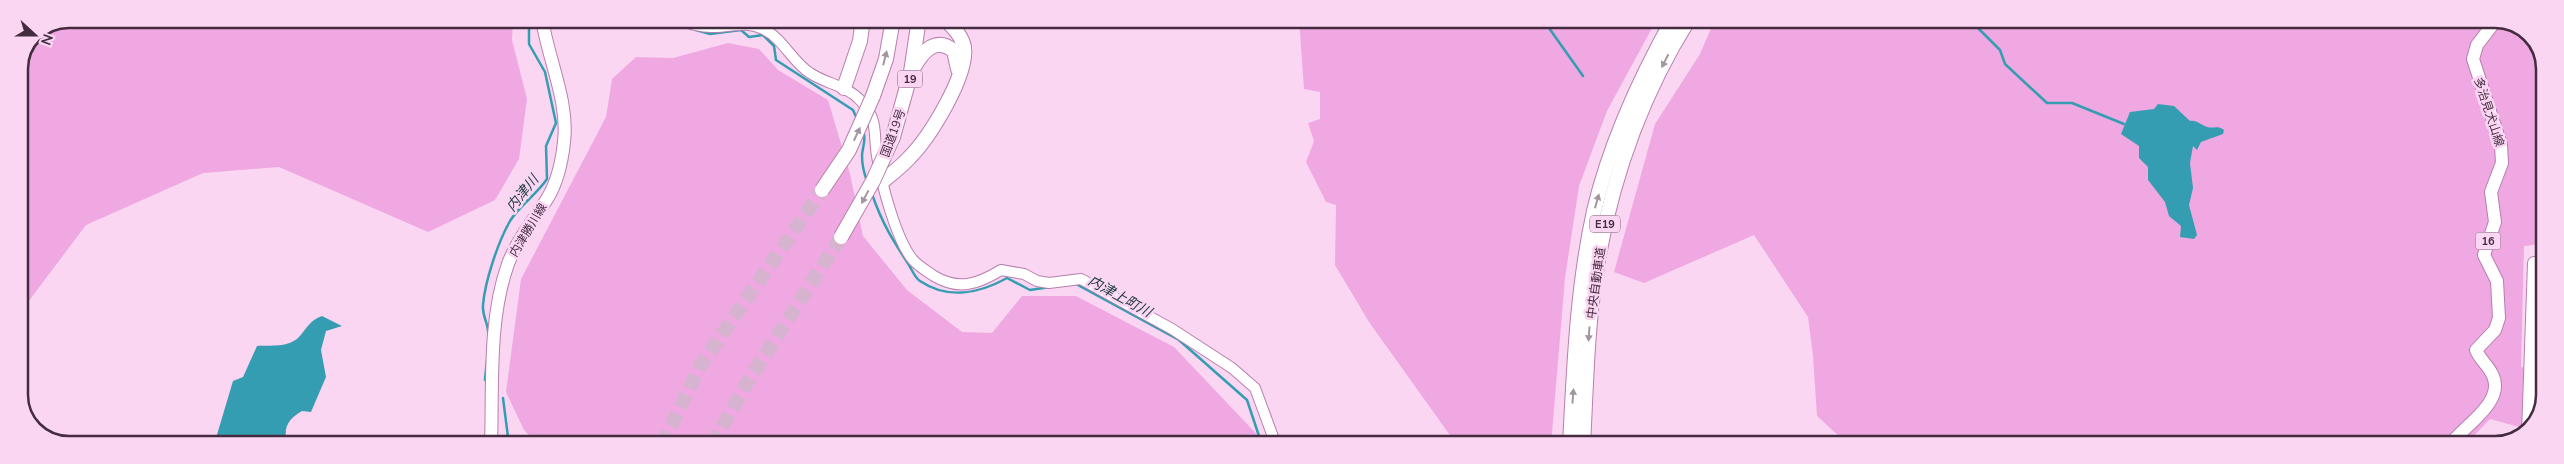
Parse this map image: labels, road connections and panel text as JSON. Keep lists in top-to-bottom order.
{
  "streets": {
    "highway": [
      "19",
      "国道19号",
      "E19",
      "中央自動車道"
    ],
    "main road": ["多治見犬山線", "内津勝川線", "16"]
  },
  "water": ["内津川", "内津上町川"],
  "north": "right"
}
